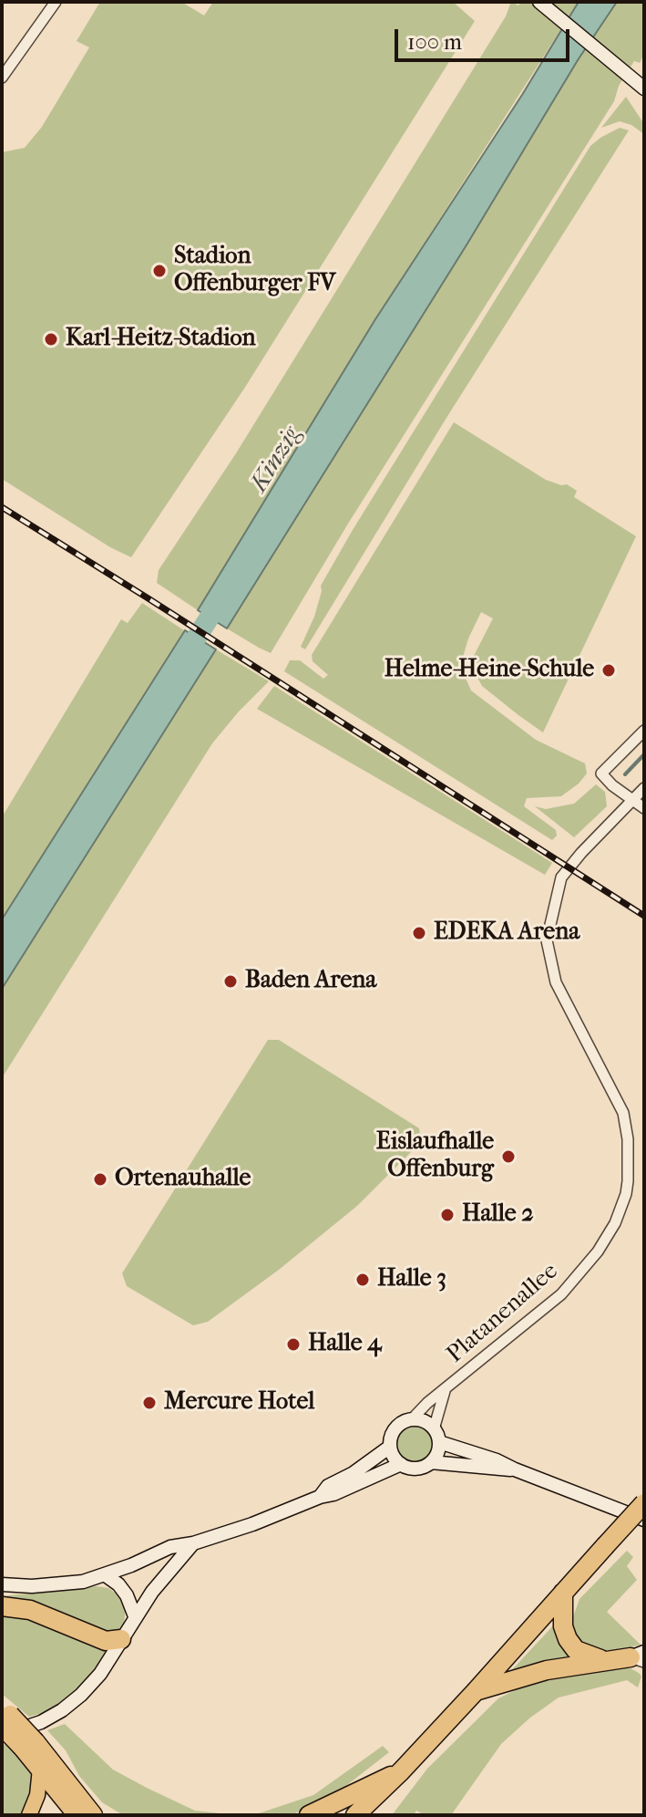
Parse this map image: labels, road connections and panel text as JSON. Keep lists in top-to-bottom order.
{
  "streets": {
    "street": ["Platanenallee"]
  },
  "water": ["Kinzig"],
  "places": [
    "Stadion Offenburger FV",
    "Karl-Heitz-Stadion",
    "Helme-Heine-Schule",
    "EDEKA Arena",
    "Baden Arena",
    "Eislaufhalle Offenburg",
    "Ortenauhalle",
    "Halle 2",
    "Halle 3",
    "Halle 4",
    "Mercure Hotel"
  ],
  "scale_bar": "100 m"
}
